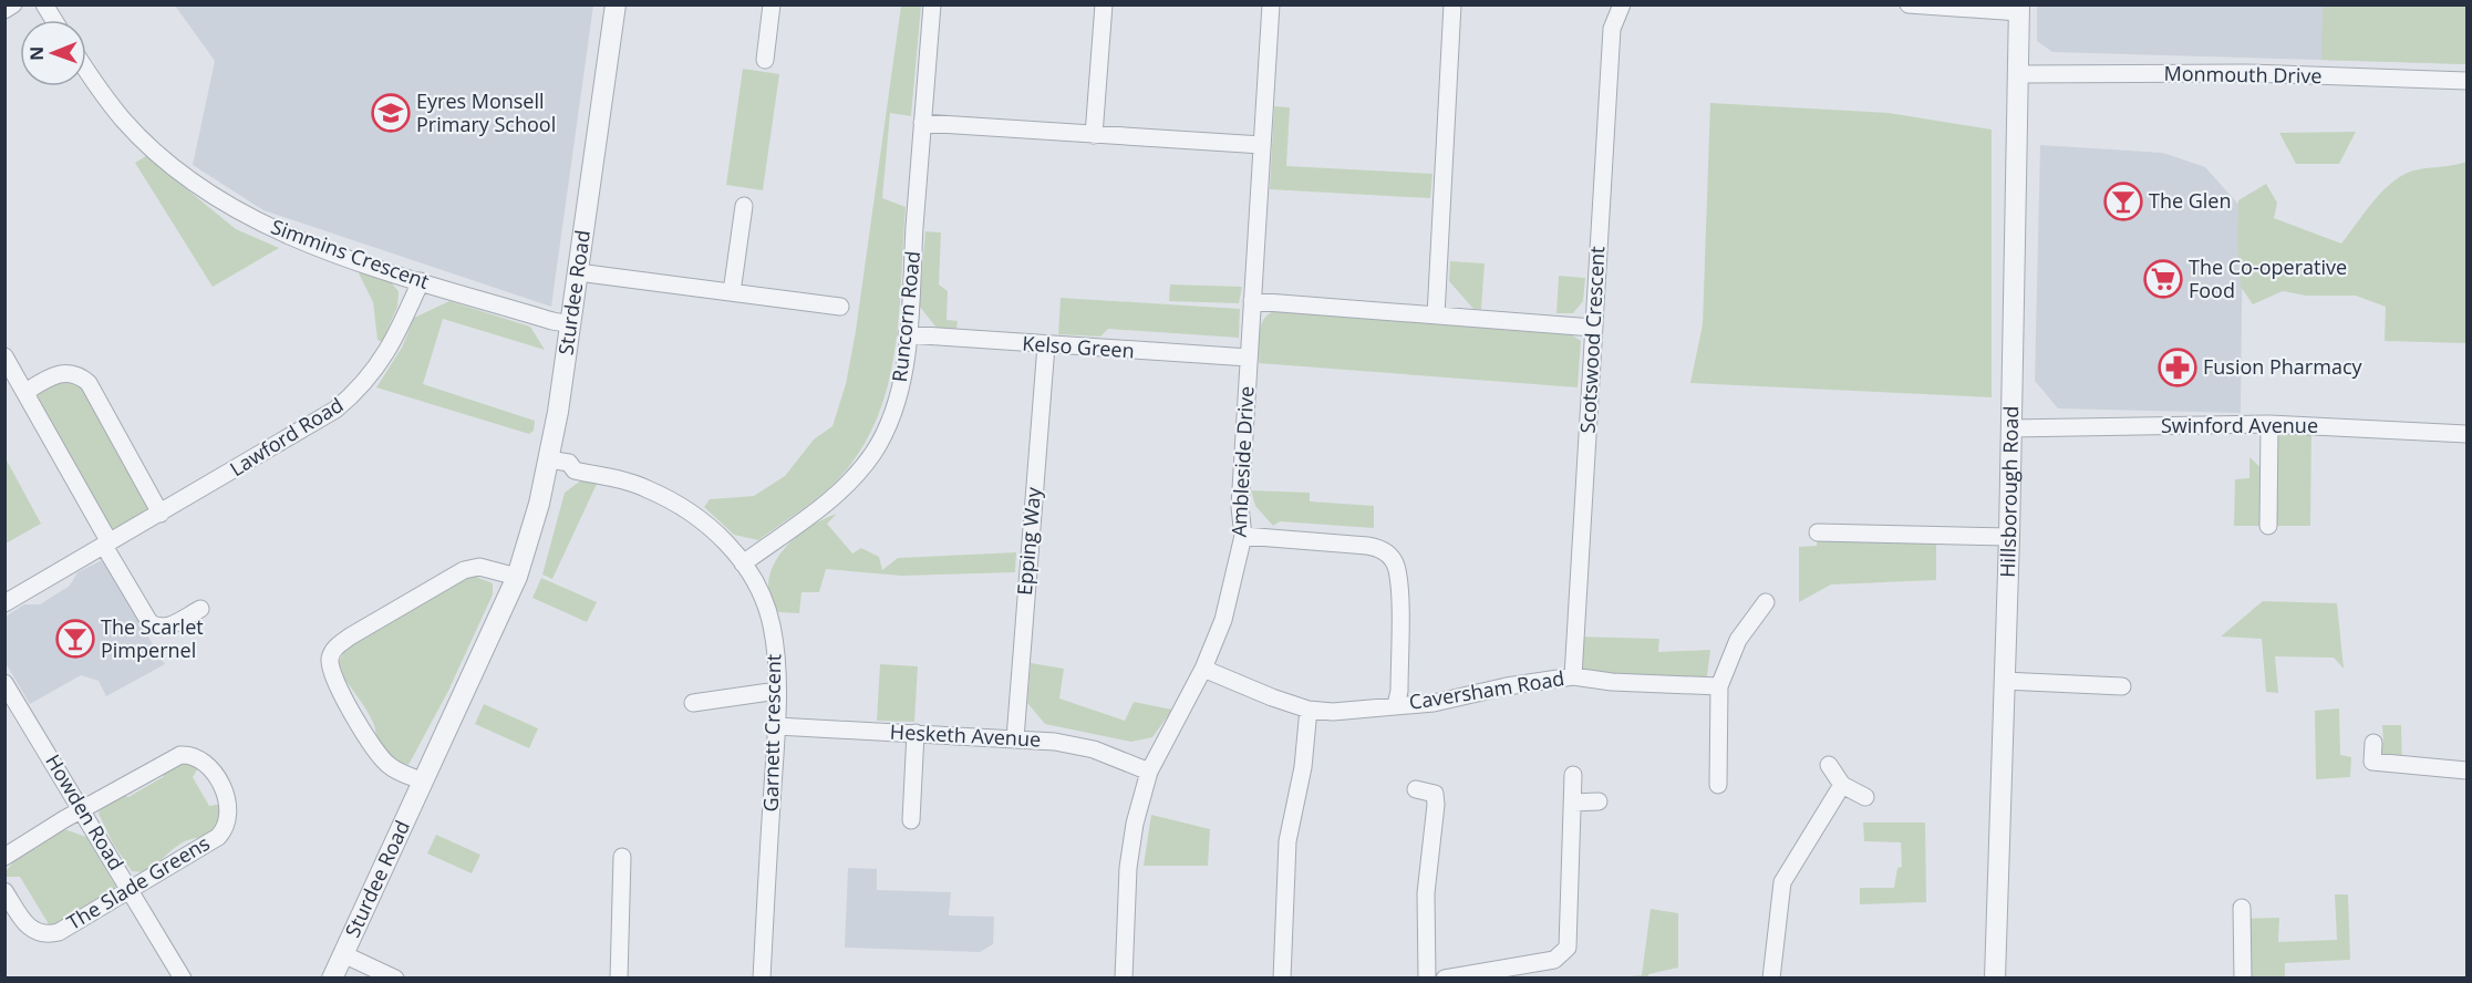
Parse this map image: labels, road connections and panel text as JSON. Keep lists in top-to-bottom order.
{
  "streets": {
    "street": [
      "Monmouth Drive",
      "Simmins Crescent",
      "Sturdee Road",
      "Runcorn Road",
      "Scotswood Crescent",
      "Kelso Green",
      "Swinford Avenue",
      "Lawford Road",
      "Ambleside Drive",
      "Hillsborough Road",
      "Epping Way",
      "Caversham Road",
      "Garnett Crescent",
      "Hesketh Avenue",
      "Howden Road",
      "The Slade Greens"
    ]
  },
  "crossings": [
    ["Monmouth Drive", "Hillsborough Road"],
    ["Simmins Crescent", "Sturdee Road"],
    ["Simmins Crescent", "Lawford Road"],
    ["Sturdee Road", "Garnett Crescent"],
    ["Runcorn Road", "Kelso Green"],
    ["Runcorn Road", "Garnett Crescent"],
    ["Scotswood Crescent", "Caversham Road"],
    ["Kelso Green", "Ambleside Drive"],
    ["Kelso Green", "Epping Way"],
    ["Swinford Avenue", "Hillsborough Road"],
    ["Ambleside Drive", "Caversham Road"],
    ["Ambleside Drive", "Hesketh Avenue"],
    ["Epping Way", "Hesketh Avenue"],
    ["Garnett Crescent", "Hesketh Avenue"],
    ["Howden Road", "The Slade Greens"]
  ],
  "places": {
    "school or university": ["Eyres Monsell Primary School"],
    "bar": ["The Glen", "The Scarlet Pimpernel"],
    "supermarket": ["The Co-operative Food"],
    "pharmacy": ["Fusion Pharmacy"]
  },
  "north": "left"
}
